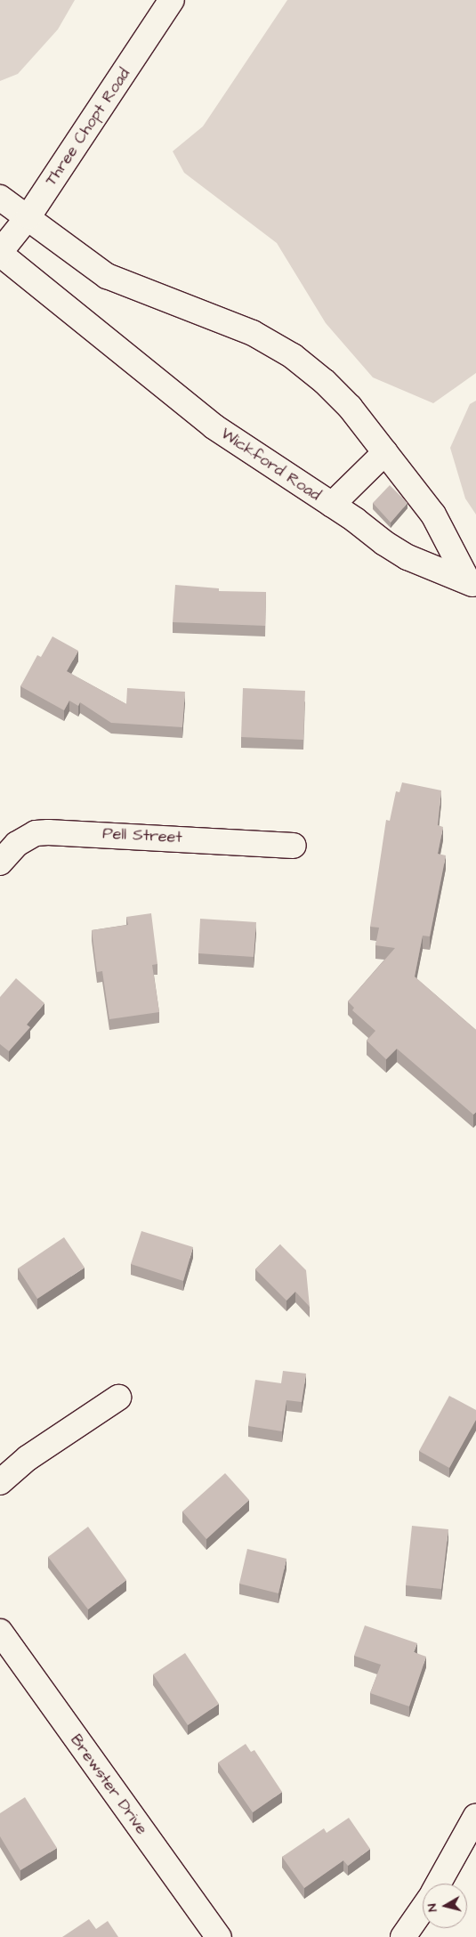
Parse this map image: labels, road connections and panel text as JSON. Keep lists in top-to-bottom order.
{
  "streets": {
    "street": [
      "Three Chopt Road",
      "Wickford Road",
      "Pell Street",
      "Brewster Drive"
    ]
  },
  "crossings": [
    ["Three Chopt Road", "Wickford Road"]
  ],
  "north": "left"
}
